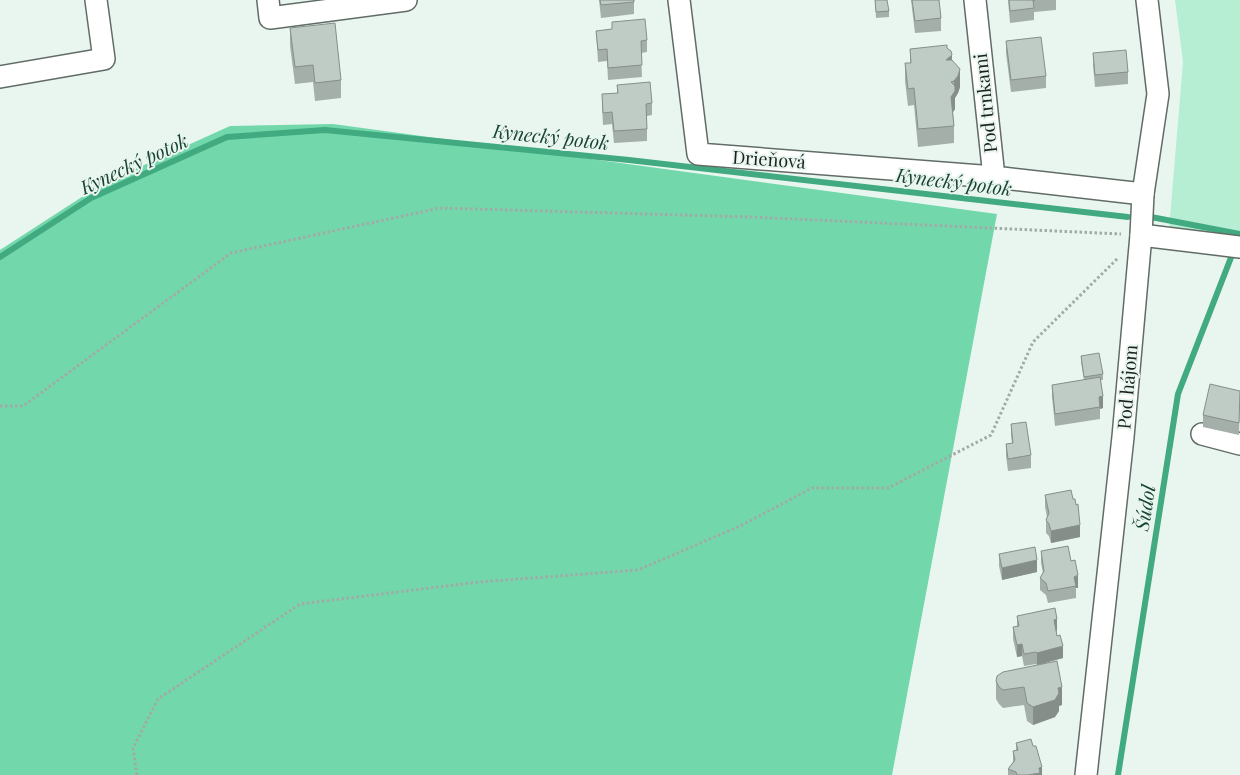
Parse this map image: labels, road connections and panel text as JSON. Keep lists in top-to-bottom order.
{
  "streets": {
    "street": ["Pod trnkami", "Drieňová", "Pod hájom"]
  },
  "crossings": [
    ["Pod trnkami", "Drieňová"],
    ["Pod trnkami", "Pod hájom"]
  ],
  "water": ["Kynecký potok", "Šúdol"]
}
